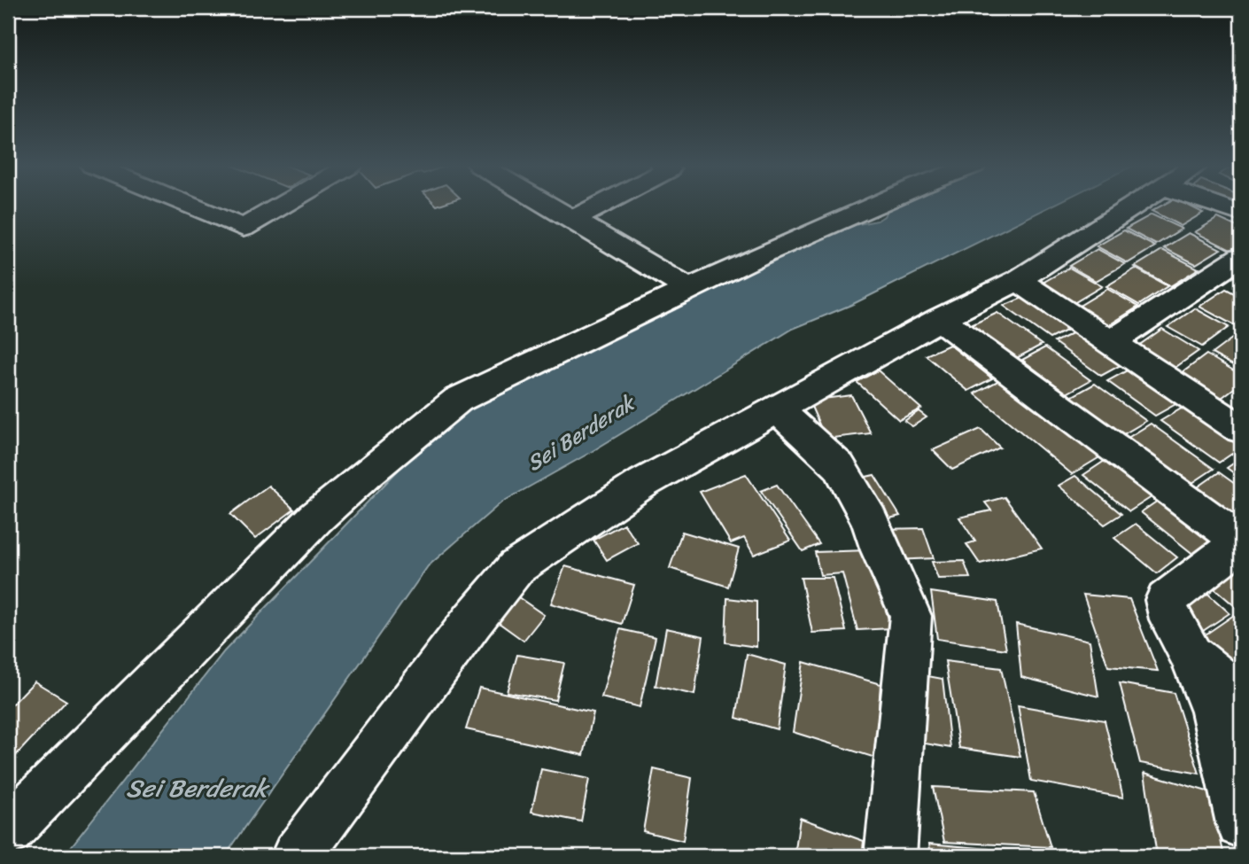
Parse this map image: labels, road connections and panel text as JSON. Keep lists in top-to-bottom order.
{
  "water": ["Sei Berderak"]
}
